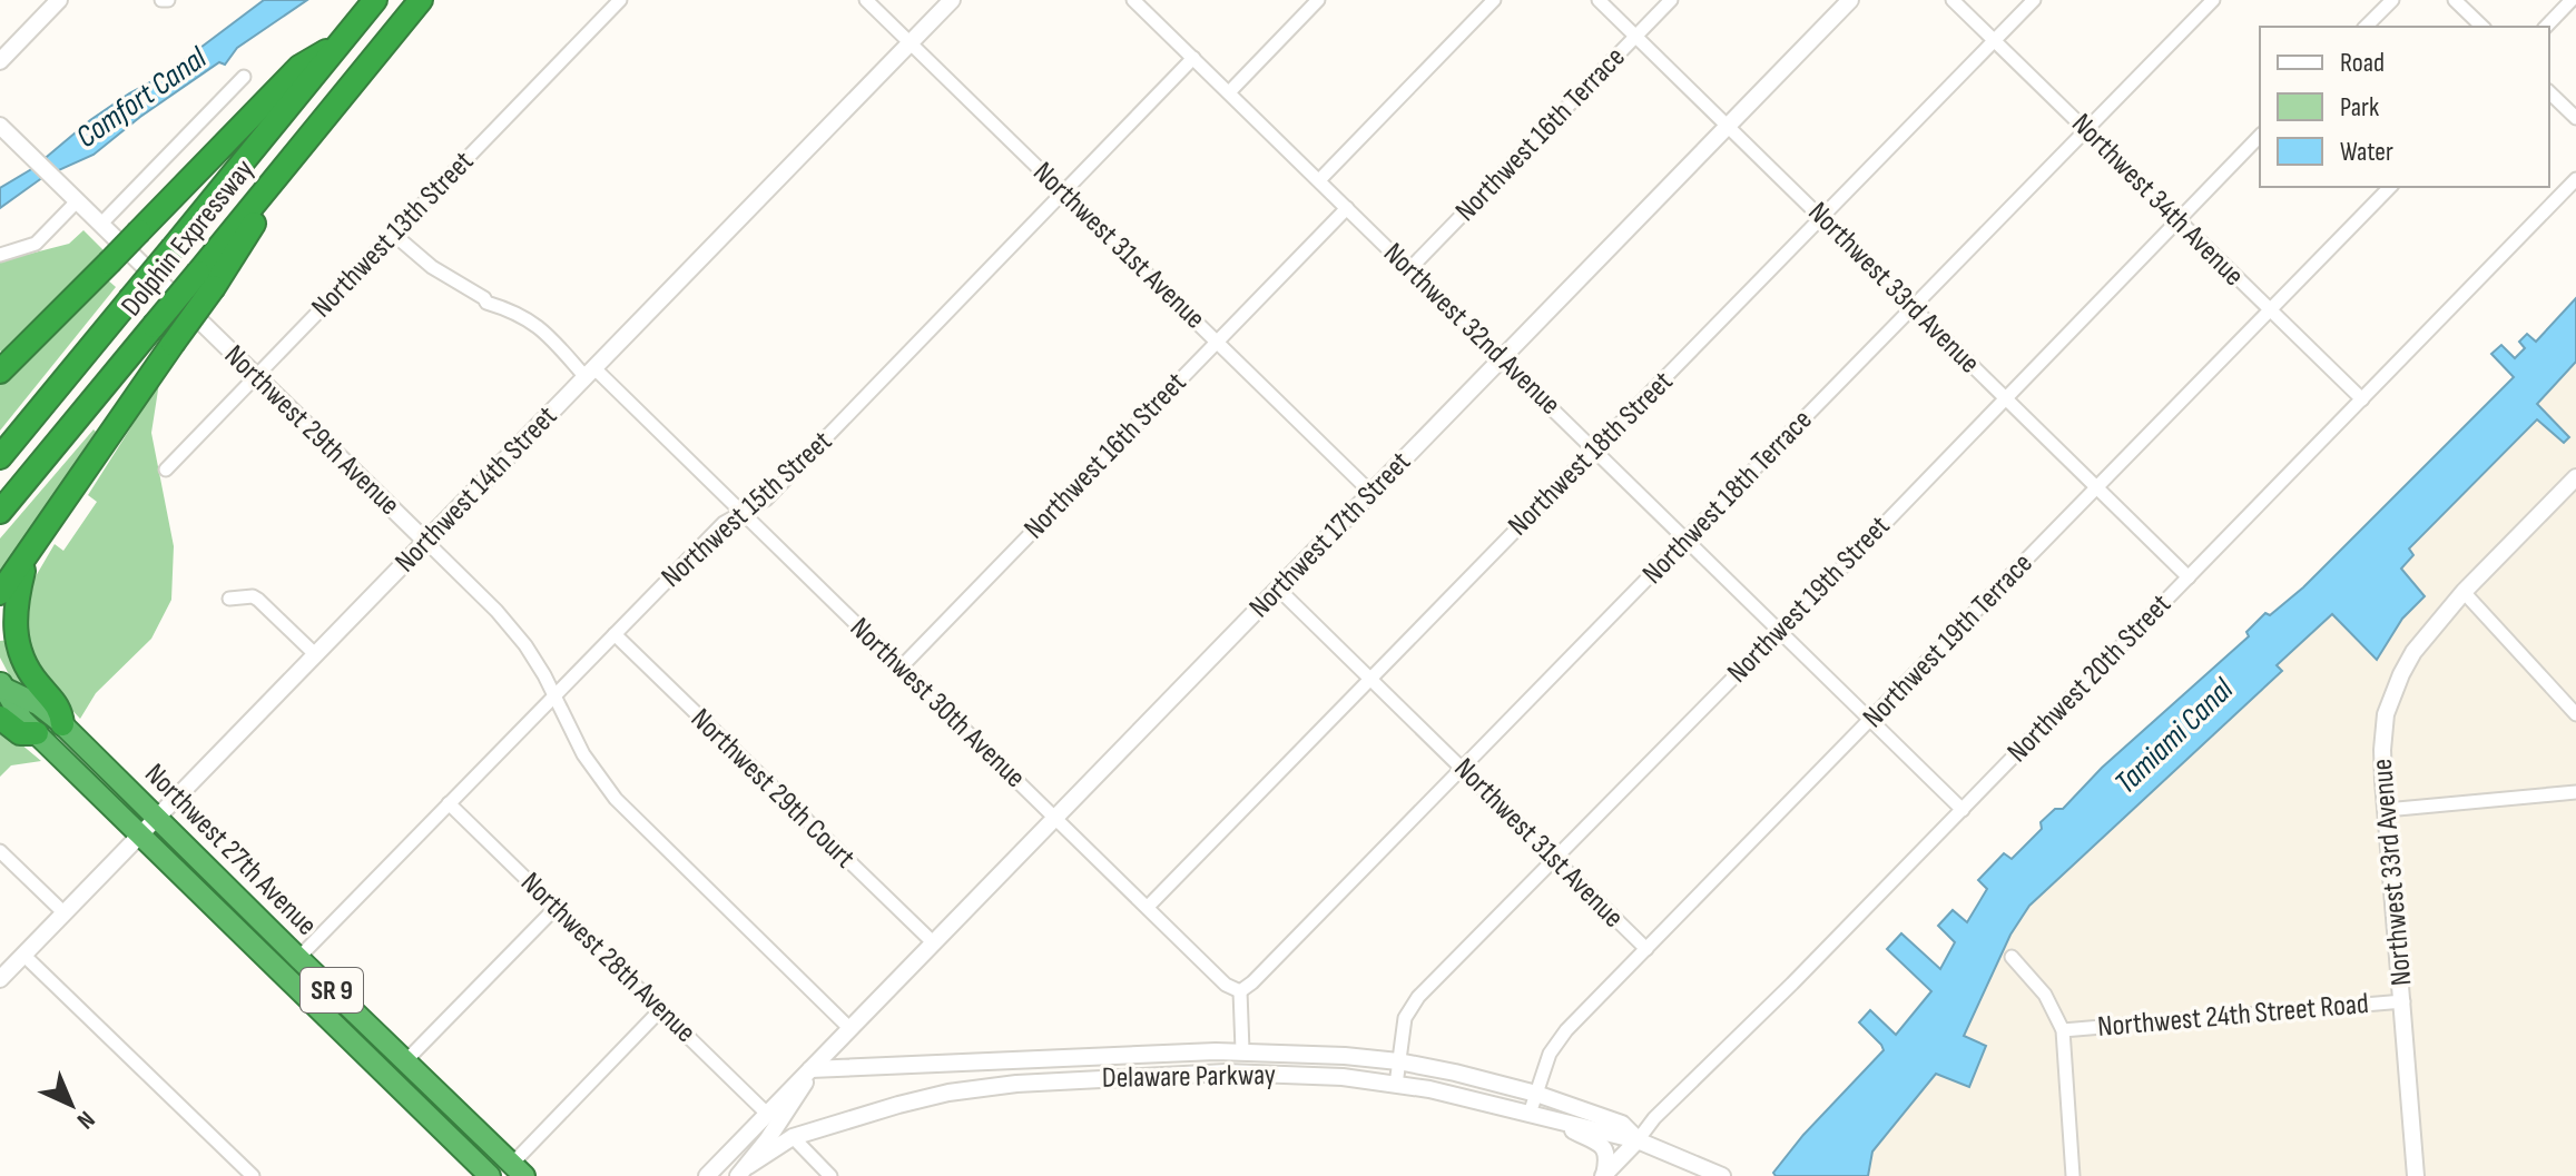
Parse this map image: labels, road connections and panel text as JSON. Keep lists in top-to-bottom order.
{
  "streets": {
    "highway": ["Dolphin Expressway", "Northwest 27th Avenue", "SR 9"],
    "street": [
      "Northwest 16th Terrace",
      "Northwest 34th Avenue",
      "Northwest 13th Street",
      "Northwest 31st Avenue",
      "Northwest 33rd Avenue",
      "Northwest 32nd Avenue",
      "Northwest 29th Avenue",
      "Northwest 18th Street",
      "Northwest 16th Street",
      "Northwest 14th Street",
      "Northwest 18th Terrace",
      "Northwest 15th Street",
      "Northwest 17th Street",
      "Northwest 19th Street",
      "Northwest 19th Terrace",
      "Northwest 20th Street",
      "Northwest 30th Avenue",
      "Northwest 29th Court",
      "Northwest 28th Avenue",
      "Northwest 24th Street Road",
      "Delaware Parkway"
    ]
  },
  "crossings": [
    ["Northwest 16th Terrace", "Northwest 33rd Avenue"],
    ["Northwest 16th Terrace", "Northwest 32nd Avenue"],
    ["Northwest 34th Avenue", "Northwest 18th Street"],
    ["Northwest 34th Avenue", "Northwest 18th Terrace"],
    ["Northwest 34th Avenue", "Northwest 19th Street"],
    ["Northwest 34th Avenue", "Northwest 19th Terrace"],
    ["Northwest 34th Avenue", "Northwest 20th Street"],
    ["Northwest 13th Street", "Northwest 29th Avenue"],
    ["Northwest 13th Street", "Northwest 30th Avenue"],
    ["Northwest 31st Avenue", "Northwest 18th Street"],
    ["Northwest 31st Avenue", "Northwest 16th Street"],
    ["Northwest 31st Avenue", "Northwest 14th Street"],
    ["Northwest 31st Avenue", "Northwest 18th Terrace"],
    ["Northwest 31st Avenue", "Northwest 15th Street"],
    ["Northwest 31st Avenue", "Northwest 17th Street"],
    ["Northwest 31st Avenue", "Northwest 19th Street"],
    ["Northwest 31st Avenue", "Northwest 19th Terrace"],
    ["Northwest 33rd Avenue", "Northwest 18th Street"],
    ["Northwest 33rd Avenue", "Northwest 18th Terrace"],
    ["Northwest 33rd Avenue", "Northwest 17th Street"],
    ["Northwest 33rd Avenue", "Northwest 19th Street"],
    ["Northwest 33rd Avenue", "Northwest 19th Terrace"],
    ["Northwest 33rd Avenue", "Northwest 20th Street"],
    ["Northwest 33rd Avenue", "Northwest 24th Street Road"],
    ["Northwest 32nd Avenue", "Northwest 18th Street"],
    ["Northwest 32nd Avenue", "Northwest 16th Street"],
    ["Northwest 32nd Avenue", "Northwest 18th Terrace"],
    ["Northwest 32nd Avenue", "Northwest 15th Street"],
    ["Northwest 32nd Avenue", "Northwest 17th Street"],
    ["Northwest 32nd Avenue", "Northwest 19th Street"],
    ["Northwest 32nd Avenue", "Northwest 19th Terrace"],
    ["Northwest 32nd Avenue", "Northwest 20th Street"],
    ["Northwest 29th Avenue", "Northwest 14th Street"],
    ["Northwest 29th Avenue", "Northwest 15th Street"],
    ["Northwest 29th Avenue", "Northwest 17th Street"],
    ["Northwest 18th Street", "Northwest 30th Avenue"],
    ["Northwest 16th Street", "Northwest 30th Avenue"],
    ["Northwest 14th Street", "Northwest 30th Avenue"],
    ["Northwest 14th Street", "Northwest 27th Avenue"],
    ["Northwest 18th Terrace", "Northwest 30th Avenue"],
    ["Northwest 15th Street", "Northwest 30th Avenue"],
    ["Northwest 15th Street", "Northwest 29th Court"],
    ["Northwest 15th Street", "Northwest 27th Avenue"],
    ["Northwest 15th Street", "Northwest 28th Avenue"],
    ["Northwest 17th Street", "Northwest 30th Avenue"],
    ["Northwest 17th Street", "Northwest 29th Court"],
    ["Northwest 17th Street", "Northwest 28th Avenue"],
    ["Northwest 17th Street", "Delaware Parkway"],
    ["Northwest 19th Street", "Delaware Parkway"],
    ["Northwest 19th Terrace", "Delaware Parkway"],
    ["Northwest 20th Street", "Delaware Parkway"]
  ],
  "water": ["Comfort Canal", "Tamiami Canal"],
  "legend": ["Road", "Park", "Water"],
  "north": "bottom right"
}
